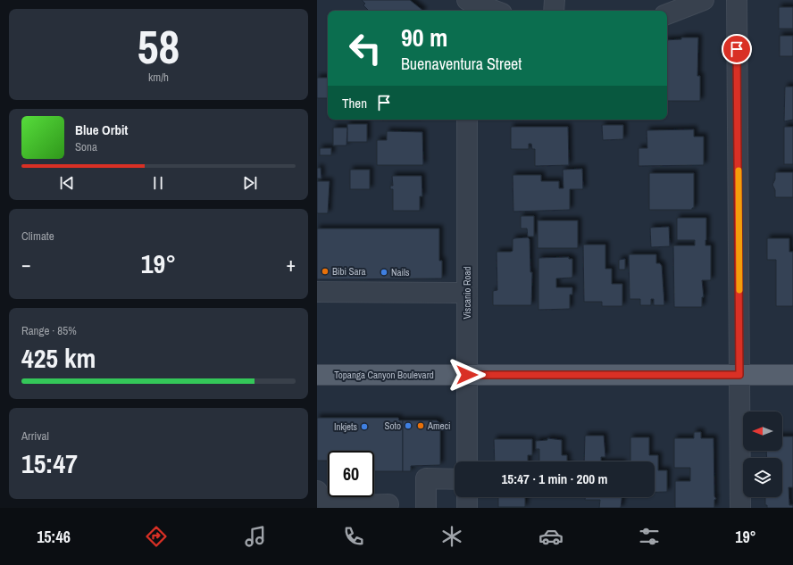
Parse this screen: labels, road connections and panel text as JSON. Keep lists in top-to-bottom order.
{
  "streets": {
    "main road": ["Topanga Canyon Boulevard"],
    "street": ["Viscanio Road"]
  },
  "crossings": [
    ["Viscanio Road", "Topanga Canyon Boulevard"]
  ],
  "places": [
    "Bibi Sara",
    "Nails",
    "Soto",
    "Ameci",
    "Inkjets"
  ],
  "north": "left",
  "page": {
    "tile": [
      ["58", "km/h"],
      "Climate",
      ["Range · 85%", "425 km"],
      ["Arrival", "15:47"]
    ],
    "turn": ["90 m", "Buenaventura Street"],
    "then": "Then",
    "song": ["Blue Orbit", "Sona"],
    "heat": ["−", "19°", "+"],
    "limit": "60",
    "trip": "15:47 · 1 min · 200 m",
    "tabs": ["15:46", "19°"]
  }
}
